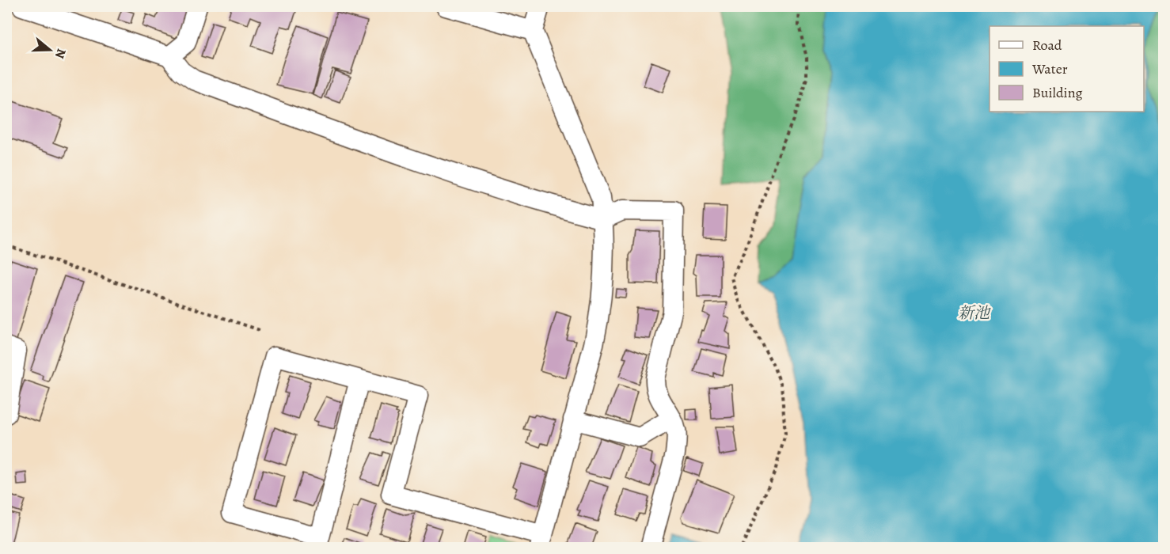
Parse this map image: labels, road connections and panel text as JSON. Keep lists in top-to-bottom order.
{
  "water": ["新池"],
  "legend": ["Road", "Water", "Building"],
  "north": "right"
}
